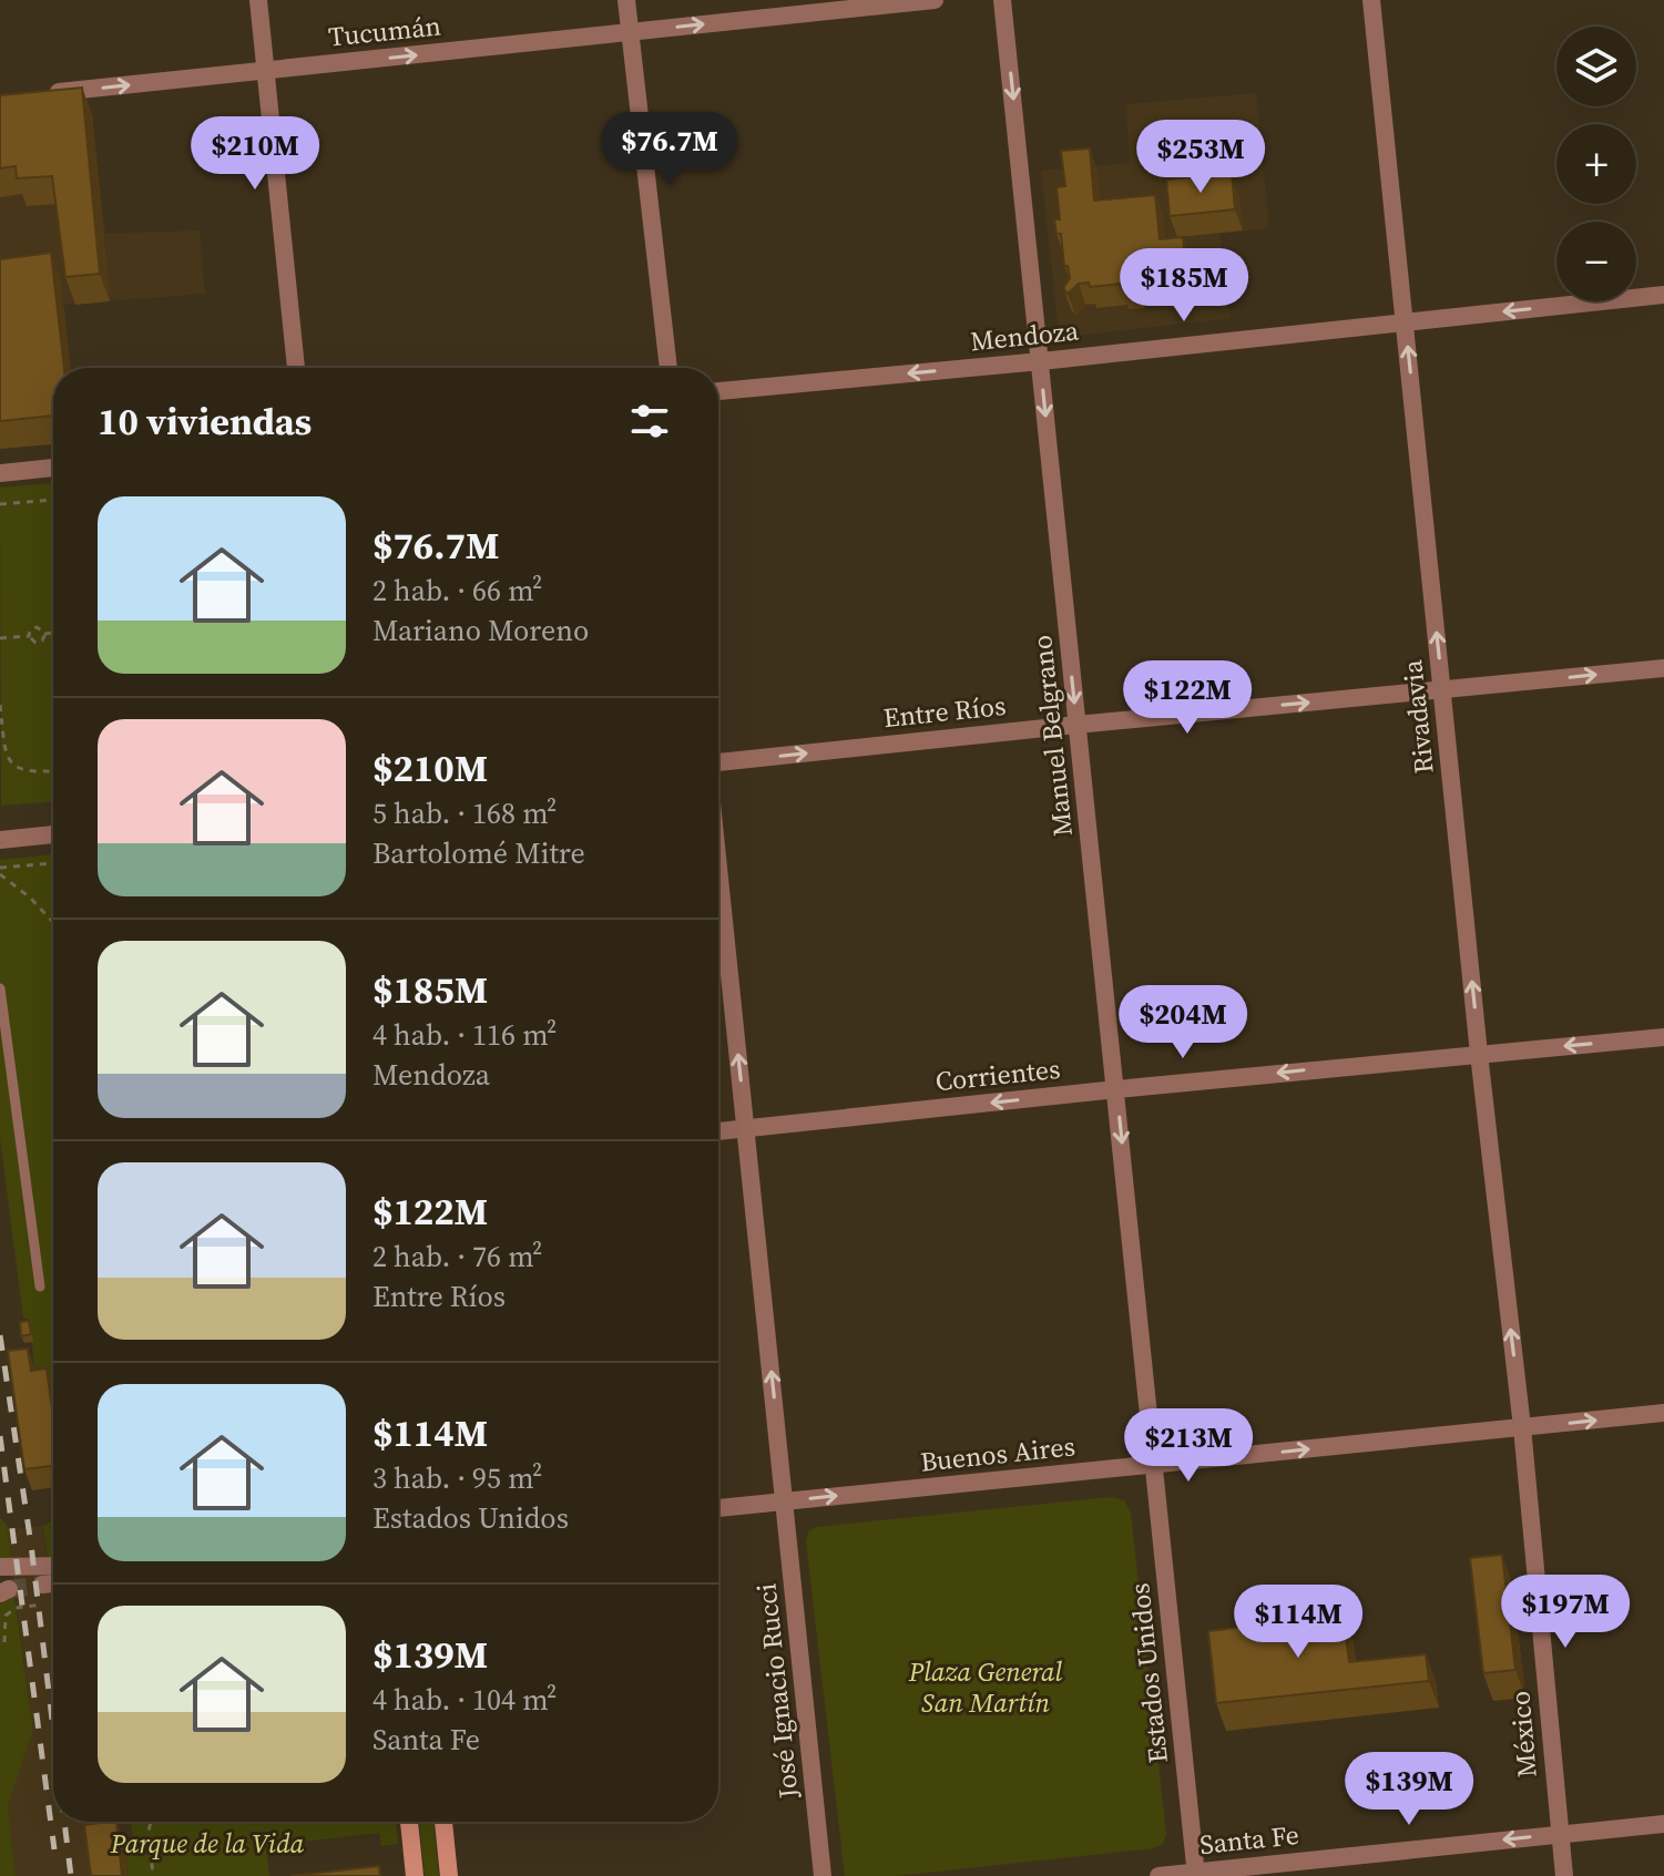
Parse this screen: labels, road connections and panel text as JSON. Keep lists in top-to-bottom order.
{
  "streets": {
    "street": [
      "Tucumán",
      "Mendoza",
      "Entre Ríos",
      "Rivadavia",
      "Manuel Belgrano",
      "Corrientes",
      "Buenos Aires",
      "Estados Unidos",
      "José Ignacio Rucci",
      "México",
      "Santa Fe"
    ]
  },
  "crossings": [
    ["Mendoza", "Rivadavia"],
    ["Mendoza", "Manuel Belgrano"],
    ["Entre Ríos", "Rivadavia"],
    ["Entre Ríos", "Manuel Belgrano"],
    ["Rivadavia", "Corrientes"],
    ["Rivadavia", "Buenos Aires"],
    ["Rivadavia", "México"],
    ["Manuel Belgrano", "Corrientes"],
    ["Manuel Belgrano", "Buenos Aires"],
    ["Manuel Belgrano", "Estados Unidos"],
    ["Corrientes", "José Ignacio Rucci"],
    ["Buenos Aires", "Estados Unidos"],
    ["Buenos Aires", "José Ignacio Rucci"],
    ["Buenos Aires", "México"],
    ["Estados Unidos", "Santa Fe"],
    ["México", "Santa Fe"]
  ],
  "one_way": [
    "Tucumán",
    "Mendoza",
    "Entre Ríos",
    "Rivadavia",
    "Manuel Belgrano",
    "Corrientes",
    "Buenos Aires",
    "José Ignacio Rucci",
    "Santa Fe"
  ],
  "parks": ["Plaza General San Martín", "Parque de la Vida"],
  "page": {
    "map_buttons": ["+", "−"],
    "price": [
      "$76.7M",
      "$210M",
      "$253M",
      "$185M",
      "$122M",
      "$204M",
      "$213M",
      "$197M",
      "$114M",
      "$139M"
    ],
    "heading": "10 viviendas",
    "list": [
      {
        "name": "$76.7M",
        "note": "2 hab. · 66 m² · Mariano Moreno"
      },
      {
        "name": "$210M",
        "note": "5 hab. · 168 m² · Bartolomé Mitre"
      },
      {
        "name": "$185M",
        "note": "4 hab. · 116 m² · Mendoza"
      },
      {
        "name": "$122M",
        "note": "2 hab. · 76 m² · Entre Ríos"
      },
      {
        "name": "$114M",
        "note": "3 hab. · 95 m² · Estados Unidos"
      },
      {
        "name": "$139M",
        "note": "4 hab. · 104 m² · Santa Fe"
      }
    ]
  }
}
